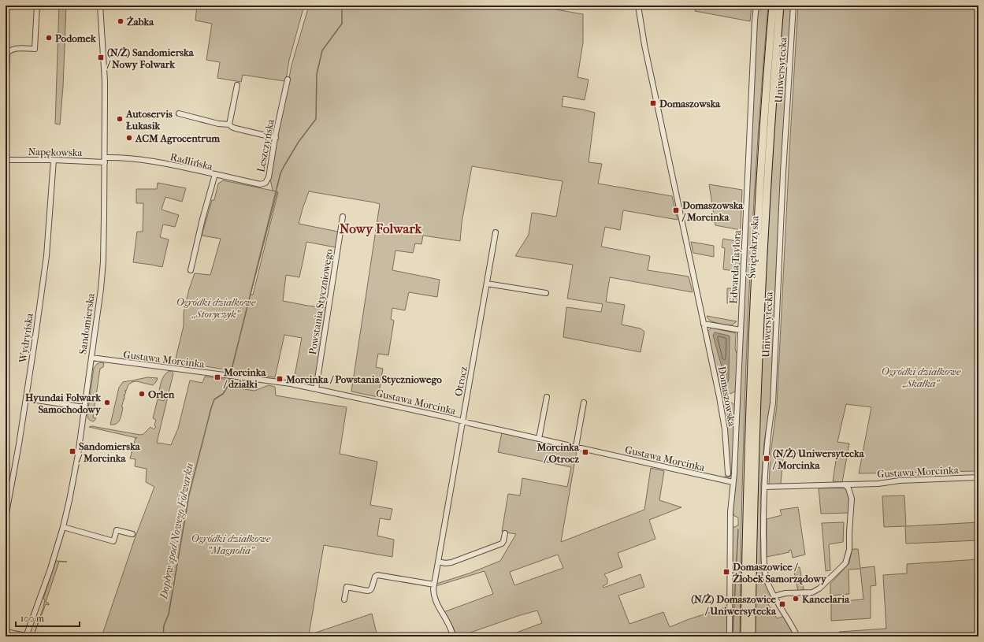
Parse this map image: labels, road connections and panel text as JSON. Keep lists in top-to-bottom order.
{
  "streets": {
    "highway": ["Świętokrzyska"],
    "street": [
      "Uniwersytecka",
      "Leszczyńska",
      "Napękowska",
      "Radlińska",
      "Edwarda Taylora",
      "Powstania Styczniowego",
      "Sandomierska",
      "Wydryńska",
      "Gustawa Morcinka",
      "Otrocz",
      "Domaszowska"
    ]
  },
  "crossings": [
    ["Uniwersytecka", "Gustawa Morcinka"],
    ["Leszczyńska", "Radlińska"],
    ["Napękowska", "Radlińska"],
    ["Napękowska", "Sandomierska"],
    ["Napękowska", "Wydryńska"],
    ["Radlińska", "Sandomierska"],
    ["Edwarda Taylora", "Gustawa Morcinka"],
    ["Powstania Styczniowego", "Gustawa Morcinka"],
    ["Sandomierska", "Gustawa Morcinka"],
    ["Gustawa Morcinka", "Otrocz"]
  ],
  "districts": ["Nowy Folwark"],
  "water": ["Dopływ spod Nowego Folwarku"],
  "parks": ["Ogródki działkowe ,,Storyczyk\"", "Ogródki działkowe „Skałka”", "Ogródki działkowe \"Magnolia\""],
  "places": {
    "other": [
      "Żabka",
      "Podomek",
      "Autoservis Łukasik",
      "ACM Agrocentrum",
      "Orlen",
      "Hyundai Folwark Samochodowy",
      "Kancelaria"
    ],
    "transit": [
      "(N/Ż) Sandomierska / Nowy Folwark",
      "Domaszowska",
      "Domaszowska / Morcinka",
      "Morcinka / działki",
      "Morcinka / Powstania Styczniowego",
      "Sandomierska / Morcinka",
      "Morcinka / Otrocz",
      "(N/Ż) Uniwersytecka / Morcinka",
      "Domaszowice / Żłobek Samorządowy",
      "(N/Ż) Domaszowice / Uniwersytecka"
    ]
  },
  "scale_bar": "100 m"
}
